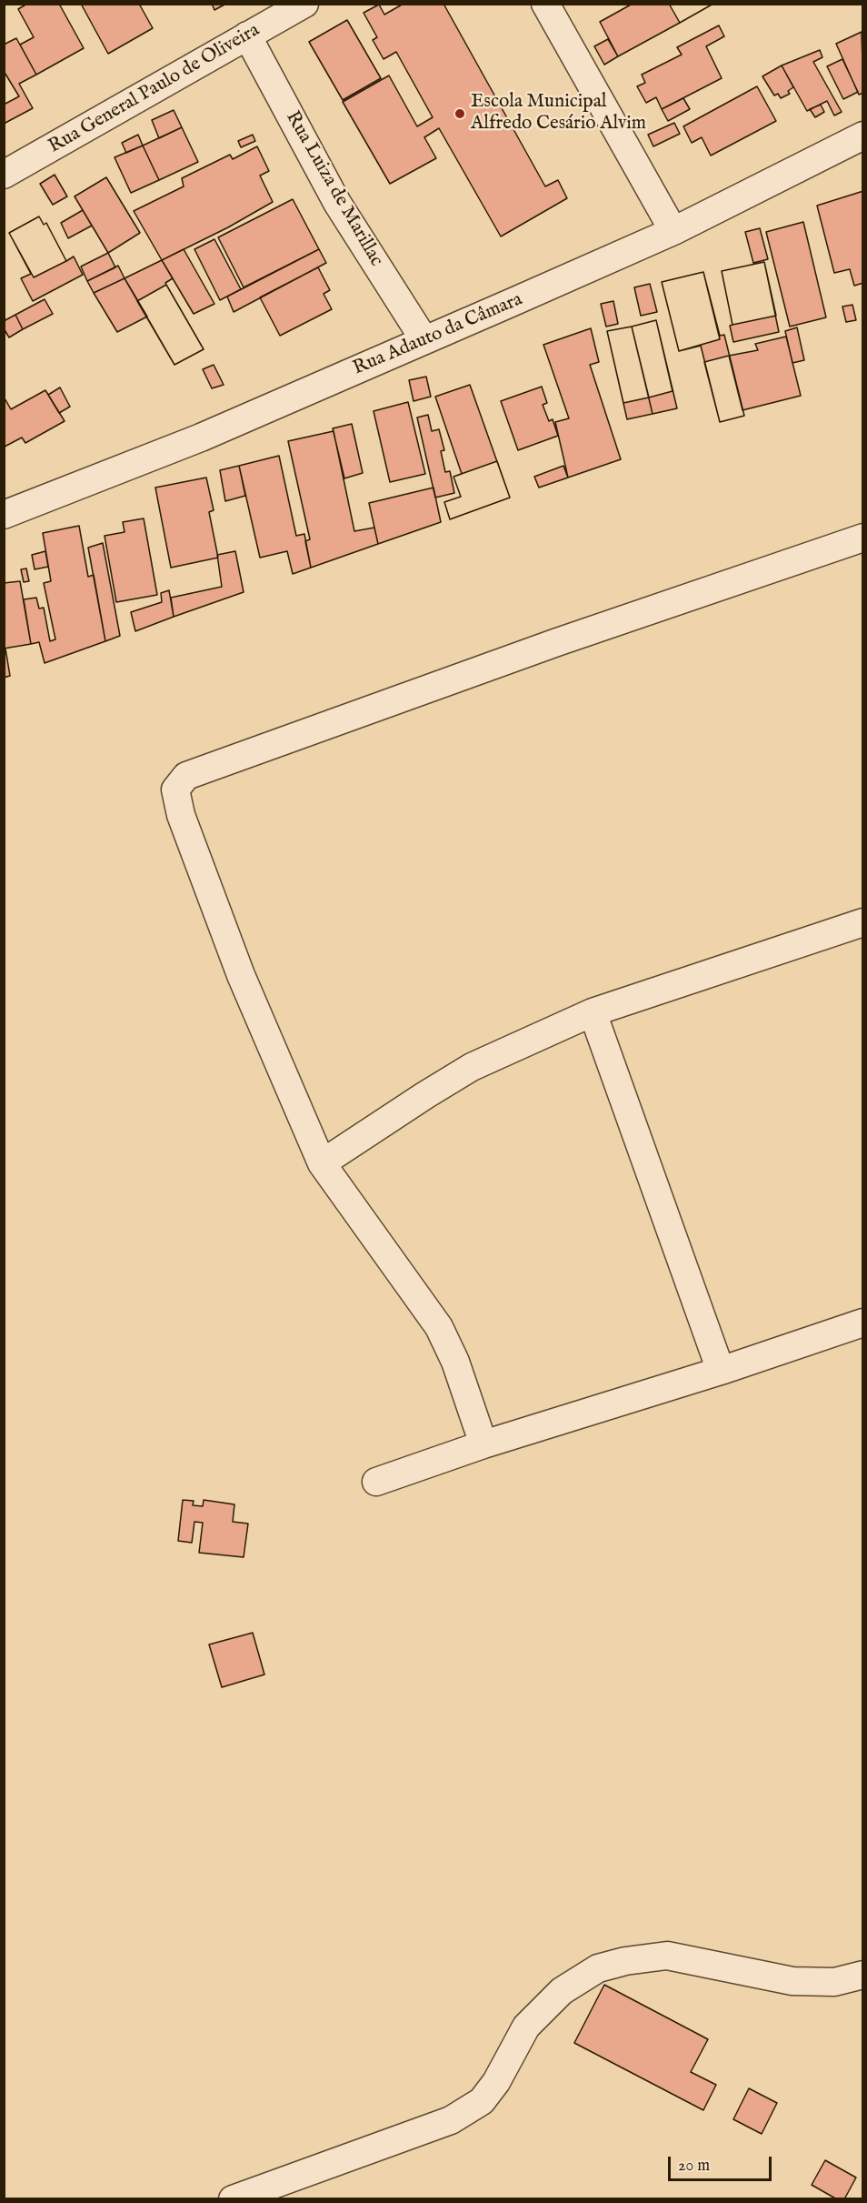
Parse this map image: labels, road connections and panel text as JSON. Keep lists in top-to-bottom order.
{
  "streets": {
    "street": ["Rua General Paulo de Oliveira", "Rua Luiza de Marillac", "Rua Adauto da Câmara"]
  },
  "crossings": [
    ["Rua General Paulo de Oliveira", "Rua Luiza de Marillac"],
    ["Rua Luiza de Marillac", "Rua Adauto da Câmara"]
  ],
  "places": ["Escola Municipal Alfredo Cesário Alvim"],
  "scale_bar": "20 m"
}
